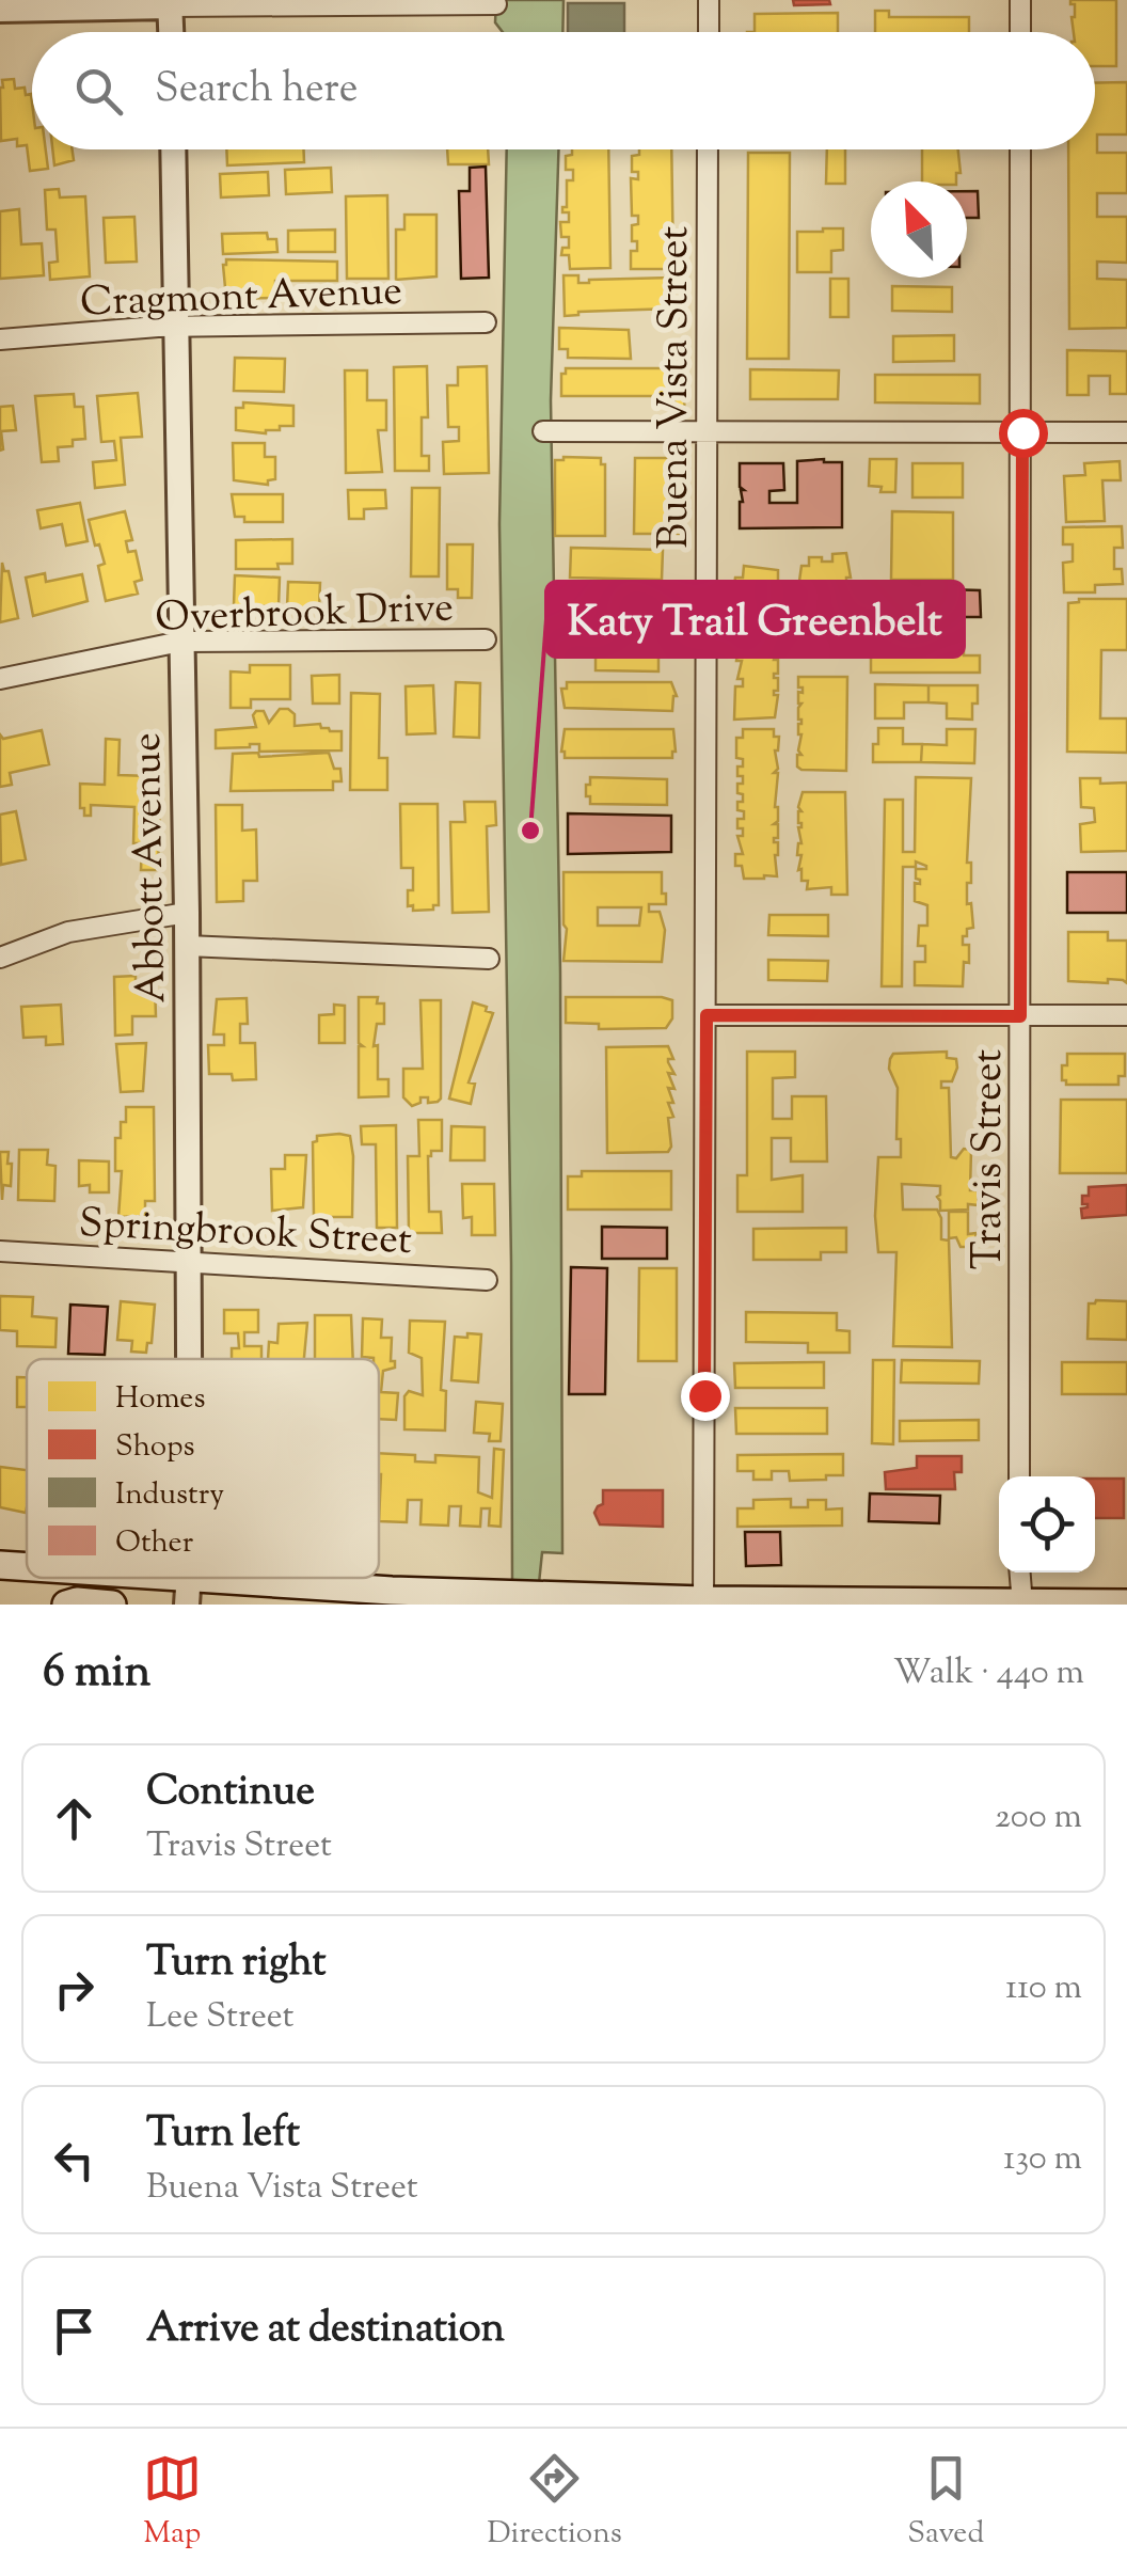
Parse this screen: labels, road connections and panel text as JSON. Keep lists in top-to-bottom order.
{
  "streets": {
    "street": [
      "Cragmont Avenue",
      "Buena Vista Street",
      "Overbrook Drive",
      "Abbott Avenue",
      "Travis Street",
      "Springbrook Street"
    ]
  },
  "crossings": [
    ["Cragmont Avenue", "Abbott Avenue"],
    ["Overbrook Drive", "Abbott Avenue"],
    ["Abbott Avenue", "Springbrook Street"]
  ],
  "places": ["Katy Trail Greenbelt"],
  "legend": [
    "Homes",
    "Shops",
    "Industry",
    "Other"
  ],
  "north": "top left",
  "page": {
    "search": "Search here",
    "heading": ["6 min", "Walk · 440 m"],
    "list": [
      ["Continue", "Travis Street", "200 m"],
      ["Turn right", "Lee Street", "110 m"],
      ["Turn left", "Buena Vista Street", "130 m"],
      "Arrive at destination"
    ],
    "nav": ["Map", "Directions", "Saved"]
  }
}
